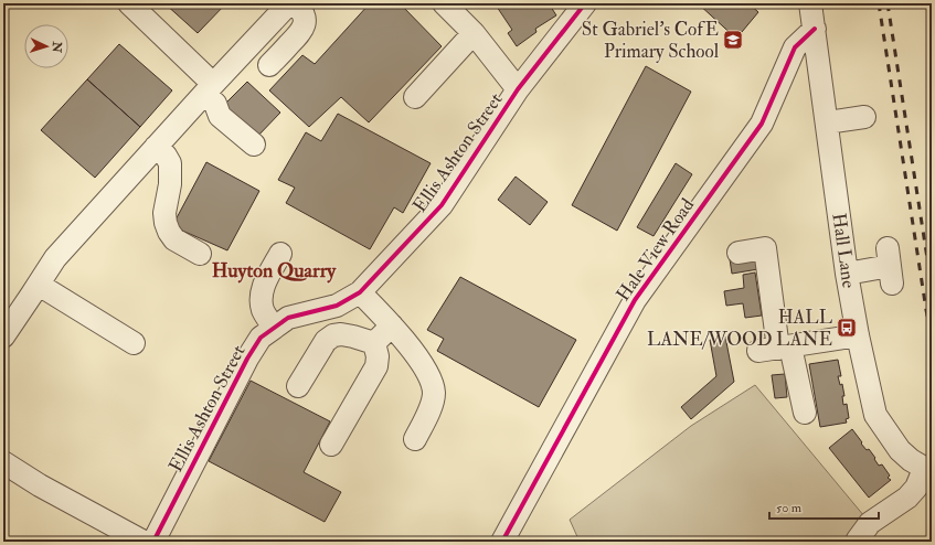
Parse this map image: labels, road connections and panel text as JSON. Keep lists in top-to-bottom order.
{
  "streets": {
    "street": ["Ellis Ashton Street", "Hale View Road", "Hall Lane"]
  },
  "crossings": [
    ["Hale View Road", "Hall Lane"]
  ],
  "districts": ["Huyton Quarry"],
  "places": {
    "school or university": ["St Gabriel's CofE Primary School"],
    "bus stop": ["HALL LANE/WOOD LANE"]
  },
  "scale_bar": "50 m",
  "north": "right"
}
